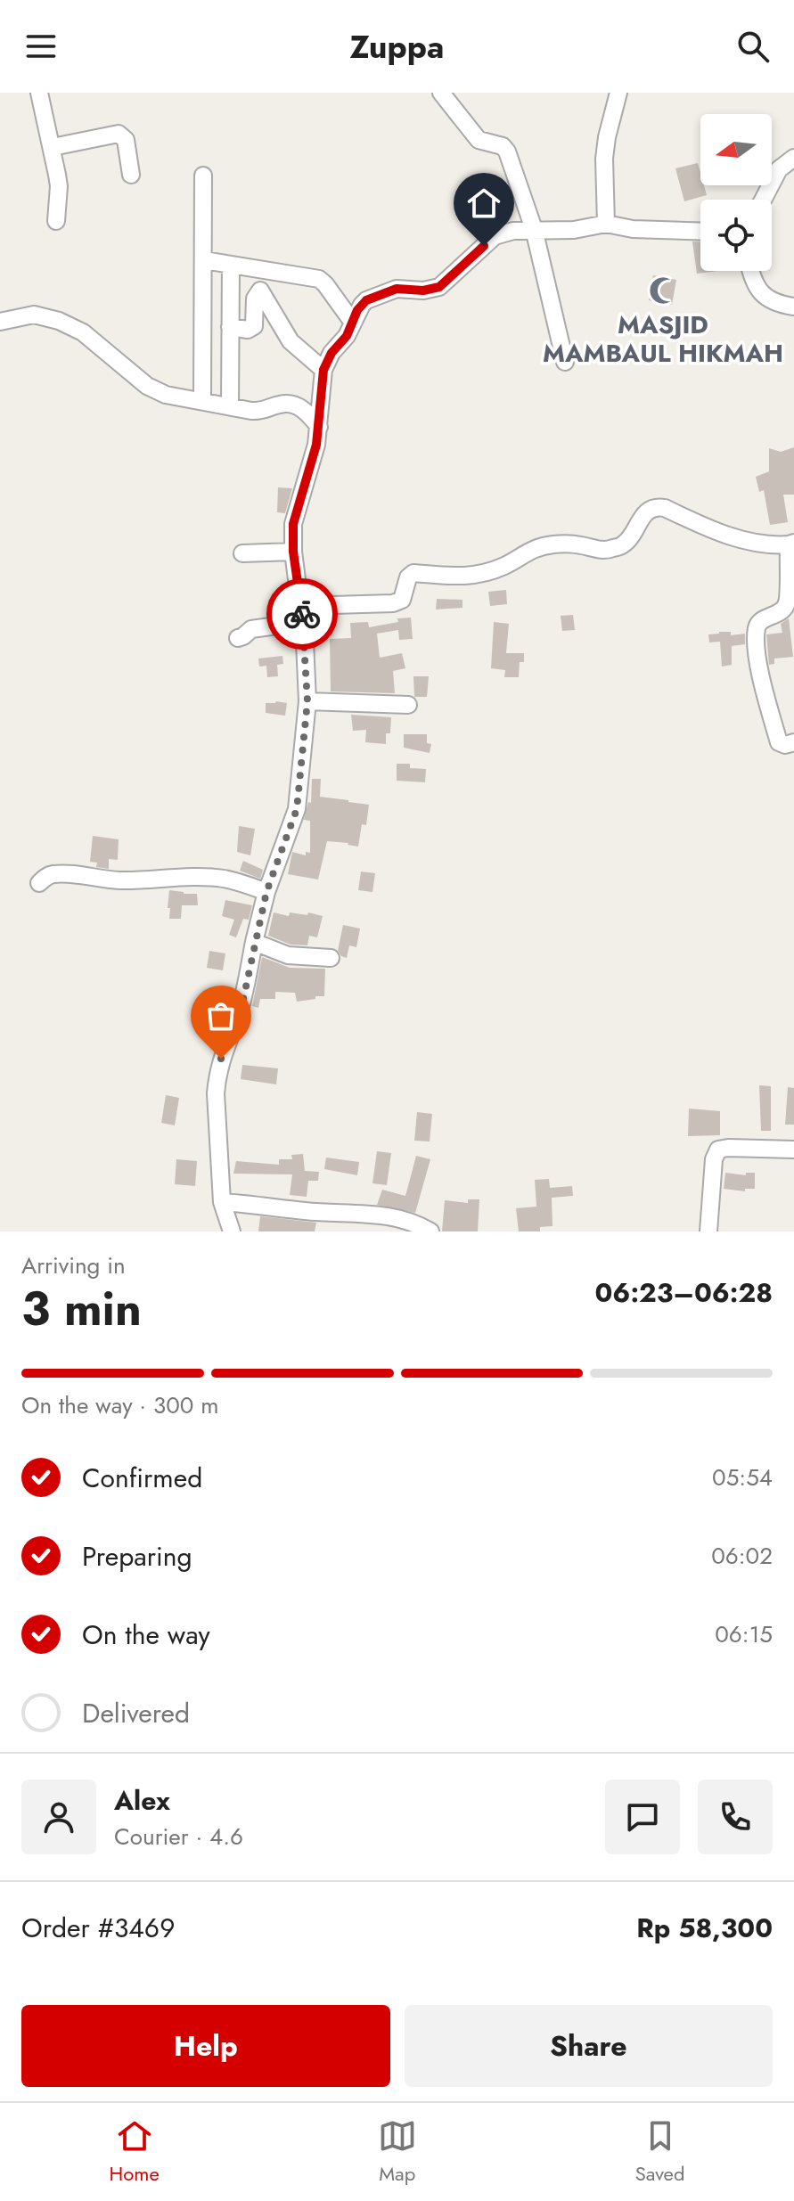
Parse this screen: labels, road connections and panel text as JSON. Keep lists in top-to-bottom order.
{
  "places": {
    "mosque": ["MASJID MAMBAUL HIKMAH"]
  },
  "north": "left",
  "page": {
    "header": "Zuppa",
    "heading": ["3 min", "Arriving in", "06:23–06:28"],
    "panel": [
      "Alex",
      "Courier · 4.6",
      "Order #3469",
      "Rp 58,300"
    ],
    "bar": "On the way · 300 m",
    "list": [
      ["Confirmed", "05:54"],
      ["Preparing", "06:02"],
      ["On the way", "06:15"],
      "Delivered"
    ],
    "buttons": ["Help", "Share"],
    "tabs": ["Home", "Map", "Saved"]
  }
}
